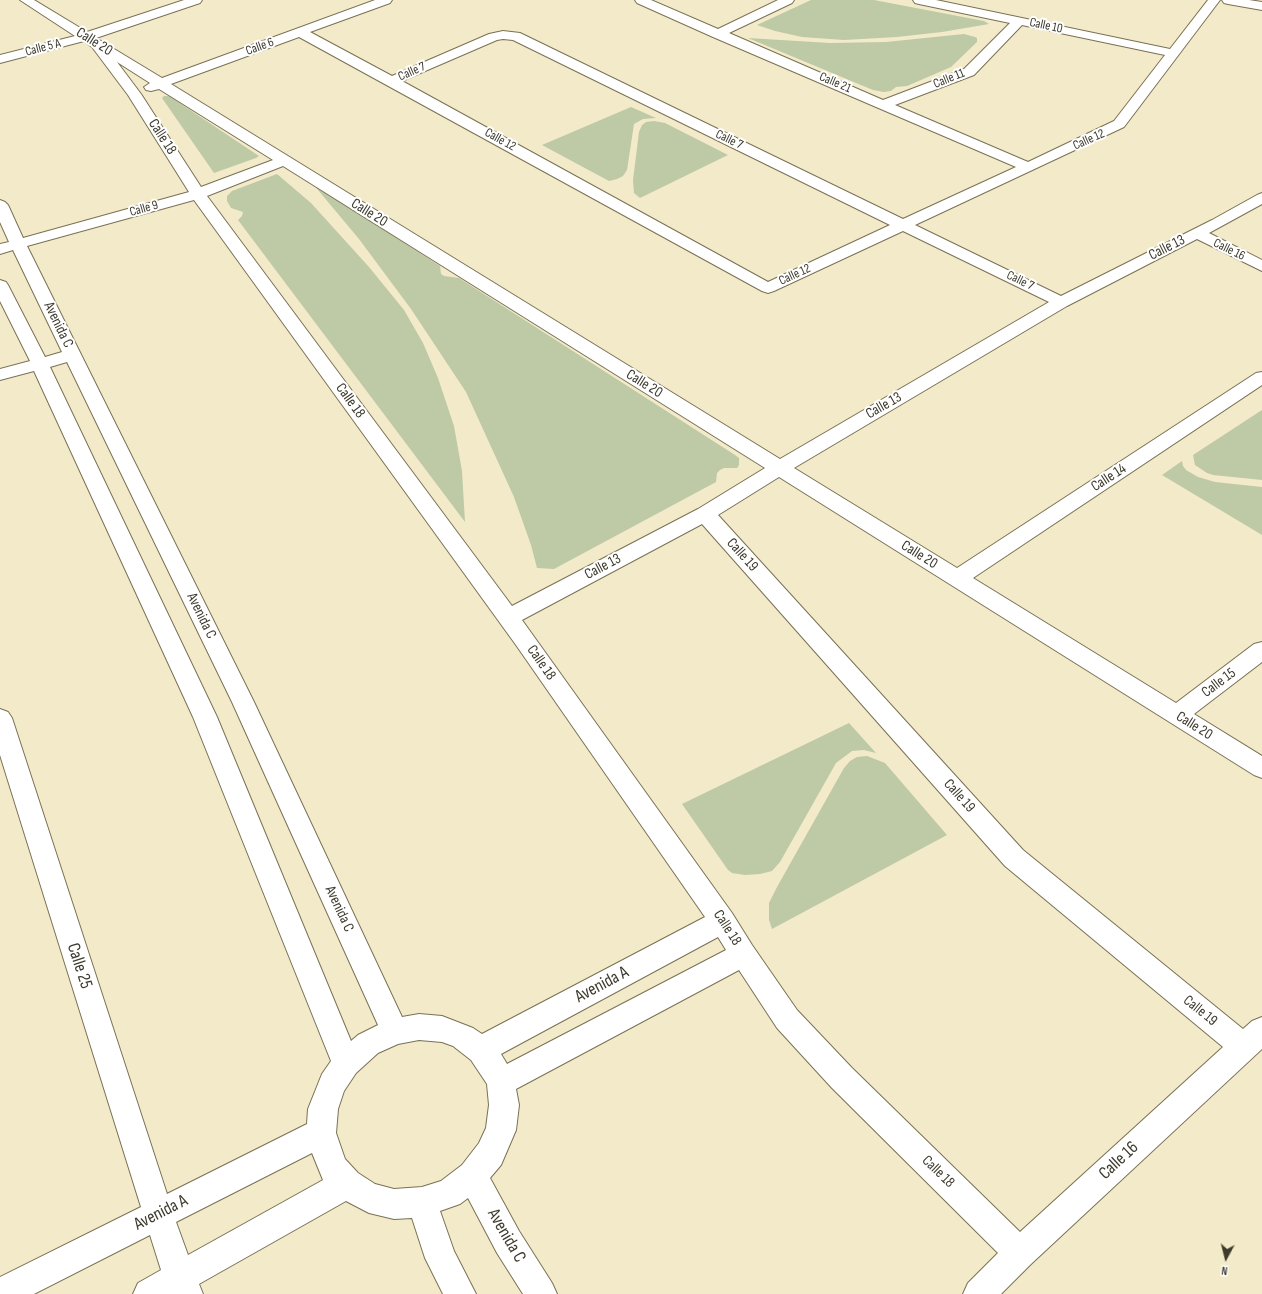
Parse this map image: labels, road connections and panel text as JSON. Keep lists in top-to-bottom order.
{
  "streets": {
    "street": [
      "Calle 10",
      "Calle 20",
      "Calle 6",
      "Calle 5 A",
      "Calle 7",
      "Calle 11",
      "Calle 21",
      "Calle 18",
      "Calle 12",
      "Calle 9",
      "Calle 13",
      "Calle 16",
      "Avenida C",
      "Calle 14",
      "Calle 19",
      "Calle 15",
      "Calle 25",
      "Avenida A"
    ]
  },
  "crossings": [
    ["Calle 10", "Calle 11"],
    ["Calle 10", "Calle 12"],
    ["Calle 20", "Calle 6"],
    ["Calle 20", "Calle 5 A"],
    ["Calle 20", "Calle 18"],
    ["Calle 20", "Calle 9"],
    ["Calle 20", "Calle 13"],
    ["Calle 20", "Calle 14"],
    ["Calle 20", "Calle 15"],
    ["Calle 6", "Calle 18"],
    ["Calle 6", "Calle 12"],
    ["Calle 5 A", "Calle 18"],
    ["Calle 7", "Calle 12"],
    ["Calle 7", "Calle 13"],
    ["Calle 11", "Calle 21"],
    ["Calle 21", "Calle 12"],
    ["Calle 18", "Calle 9"],
    ["Calle 18", "Calle 13"],
    ["Calle 18", "Calle 16"],
    ["Calle 18", "Avenida A"],
    ["Calle 9", "Avenida C"],
    ["Calle 13", "Calle 16"],
    ["Calle 13", "Calle 19"],
    ["Calle 16", "Calle 19"],
    ["Calle 25", "Avenida A"]
  ],
  "north": "bottom"
}
